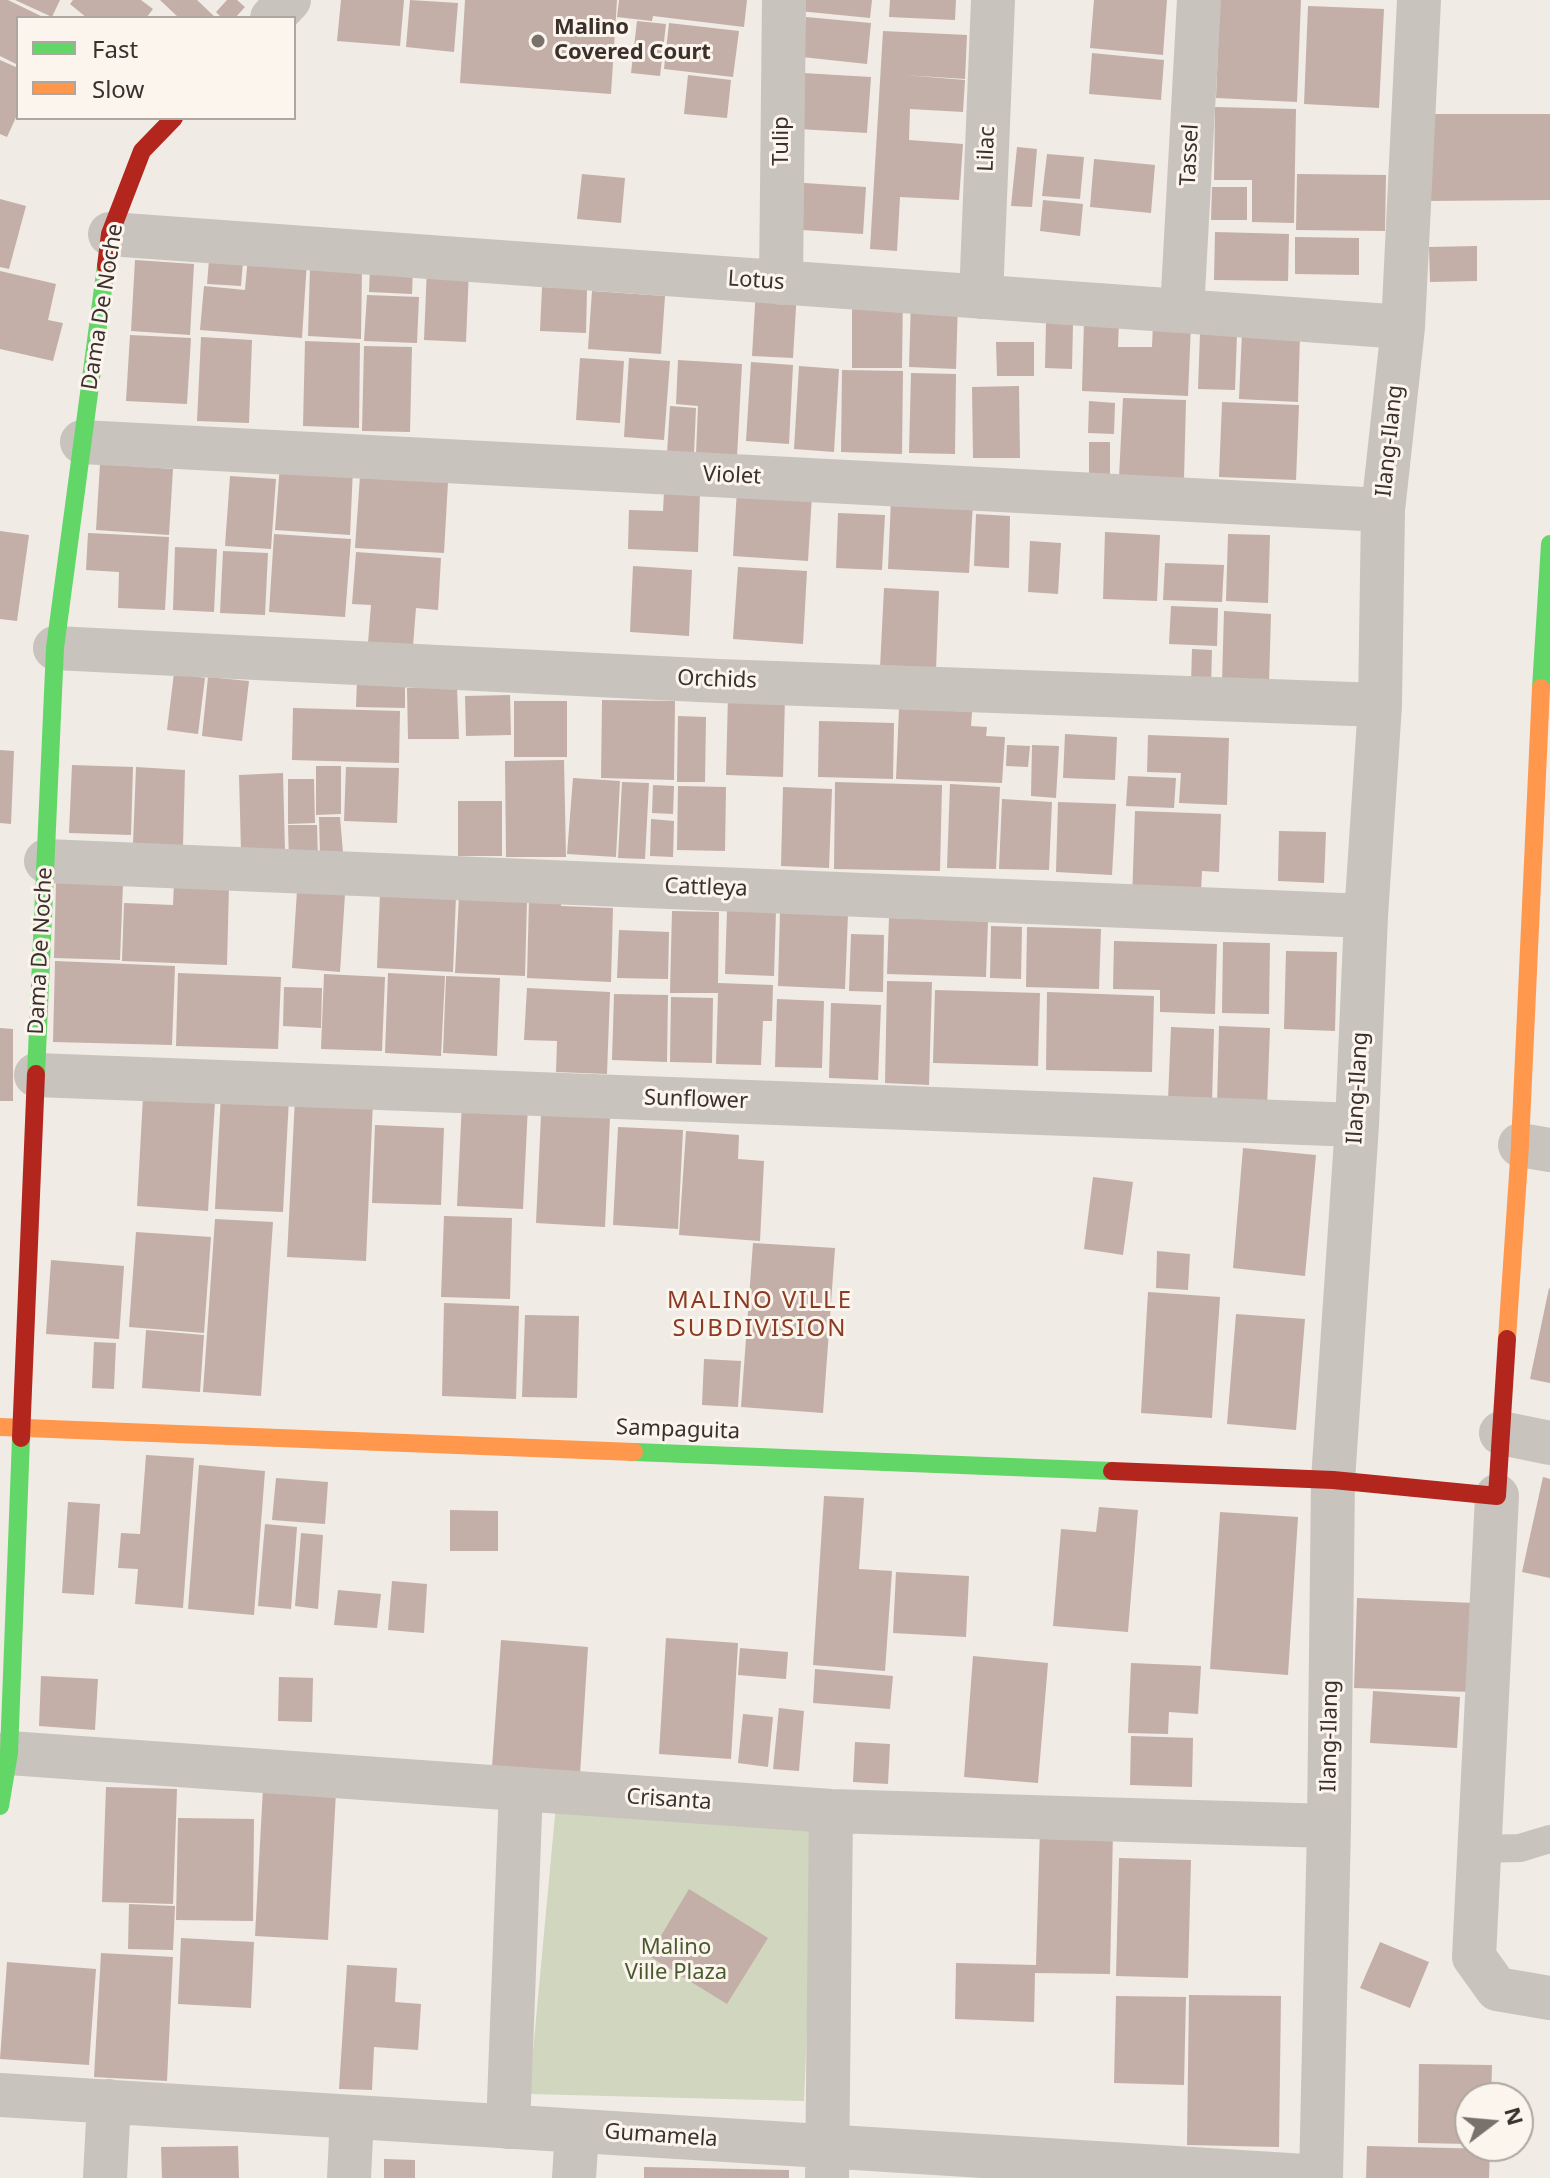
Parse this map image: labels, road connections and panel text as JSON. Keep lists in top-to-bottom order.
{
  "streets": {
    "street": [
      "Tulip",
      "Lilac",
      "Tassel",
      "Lotus",
      "Dama De Noche",
      "Ilang-Ilang",
      "Violet",
      "Orchids",
      "Cattleya",
      "Sunflower",
      "Sampaguita",
      "Crisanta",
      "Gumamela"
    ]
  },
  "crossings": [
    ["Tulip", "Lotus"],
    ["Lilac", "Lotus"],
    ["Tassel", "Lotus"],
    ["Lotus", "Dama De Noche"],
    ["Lotus", "Ilang-Ilang"],
    ["Dama De Noche", "Violet"],
    ["Dama De Noche", "Orchids"],
    ["Dama De Noche", "Cattleya"],
    ["Dama De Noche", "Sunflower"],
    ["Dama De Noche", "Sampaguita"],
    ["Dama De Noche", "Crisanta"],
    ["Ilang-Ilang", "Violet"],
    ["Ilang-Ilang", "Orchids"],
    ["Ilang-Ilang", "Cattleya"],
    ["Ilang-Ilang", "Sunflower"],
    ["Ilang-Ilang", "Sampaguita"],
    ["Ilang-Ilang", "Crisanta"],
    ["Ilang-Ilang", "Gumamela"]
  ],
  "districts": ["MALINO VILLE SUBDIVISION"],
  "parks": ["Malino Ville Plaza"],
  "places": ["Malino Covered Court"],
  "legend": ["Fast", "Slow"],
  "north": "right"
}
